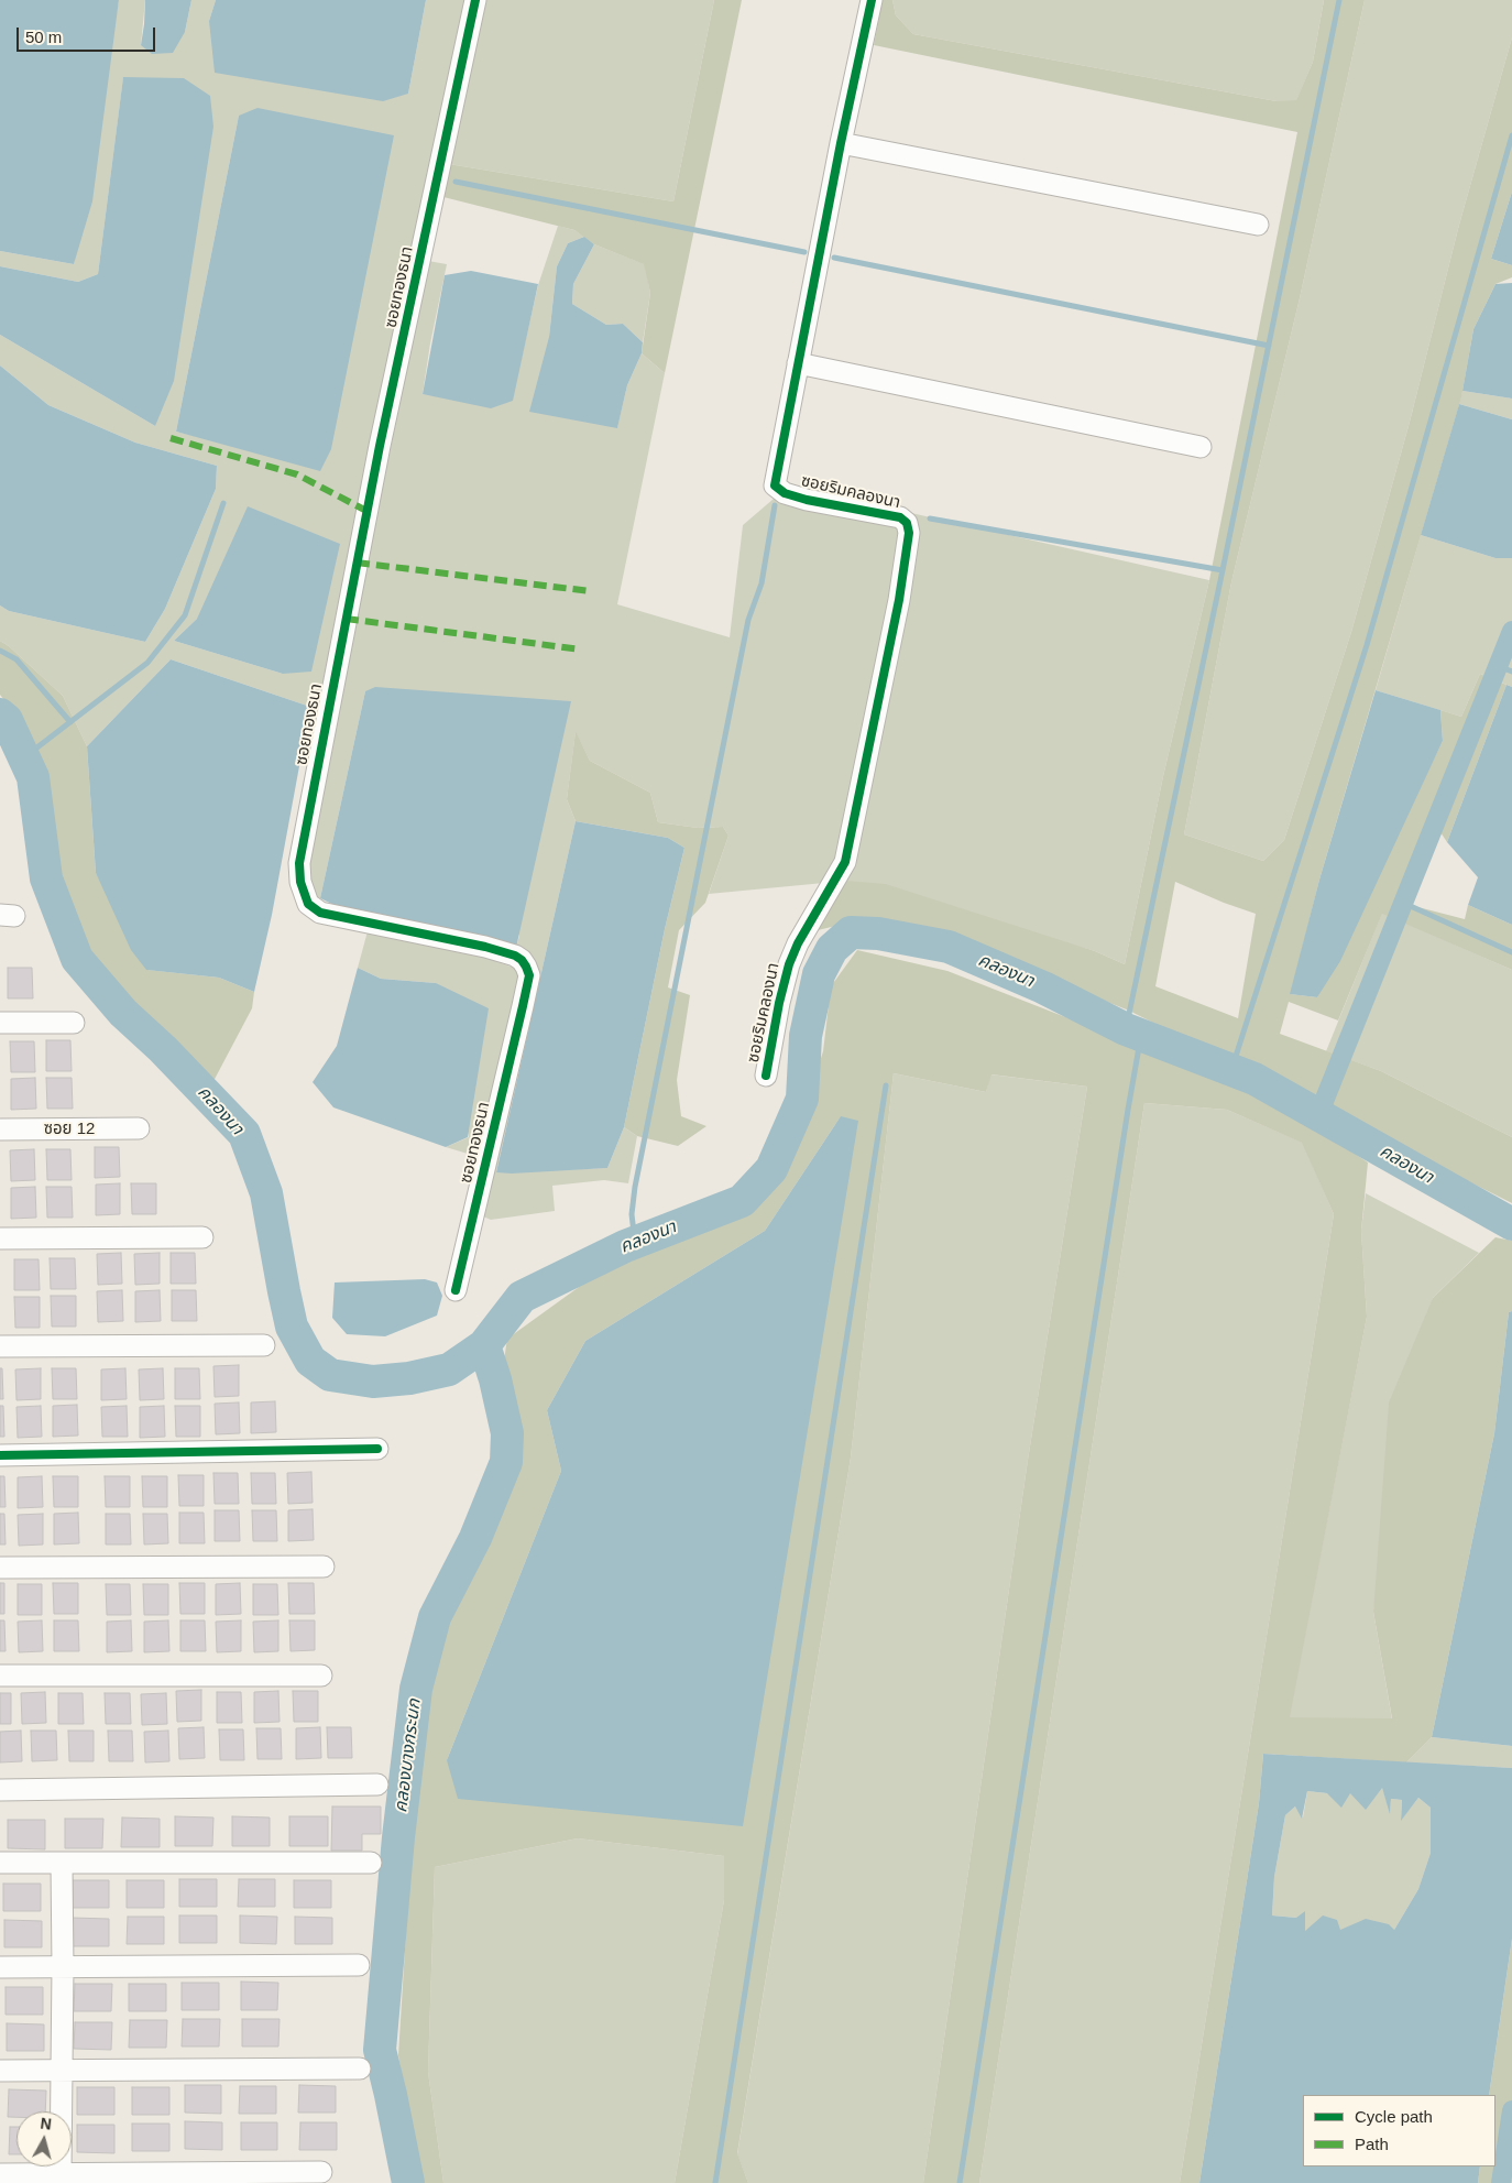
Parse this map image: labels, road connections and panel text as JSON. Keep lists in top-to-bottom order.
{
  "streets": {
    "street": ["ซอยทองธนา", "ซอยริมคลองนา", "ซอย 12"]
  },
  "water": ["คลองนา", "คลองบางกระนก"],
  "legend": ["Cycle path", "Path"],
  "scale_bar": "50 m",
  "north": "top"
}
